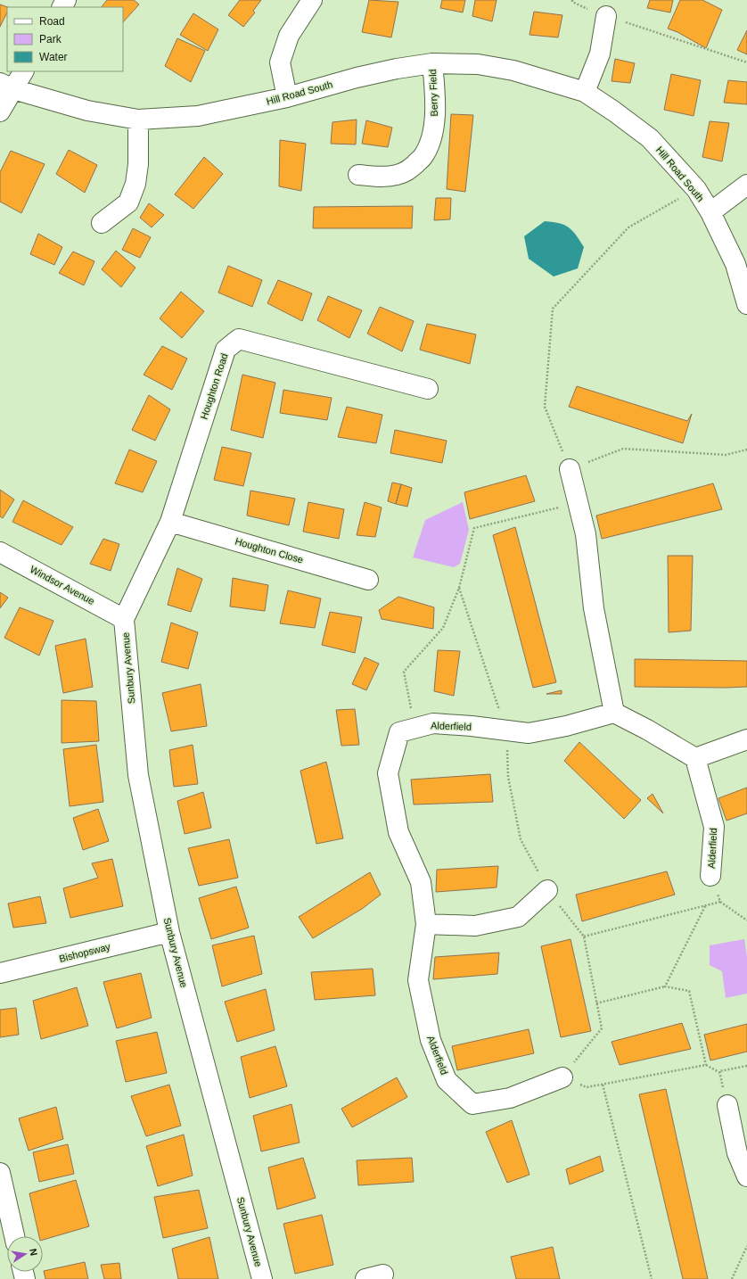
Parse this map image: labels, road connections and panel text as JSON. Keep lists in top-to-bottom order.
{
  "streets": {
    "street": [
      "Hill Road South",
      "Berry Field",
      "Houghton Road",
      "Houghton Close",
      "Windsor Avenue",
      "Sunbury Avenue",
      "Alderfield",
      "Bishopsway"
    ]
  },
  "crossings": [
    ["Hill Road South", "Berry Field"],
    ["Houghton Road", "Houghton Close"],
    ["Houghton Road", "Windsor Avenue"],
    ["Houghton Road", "Sunbury Avenue"],
    ["Windsor Avenue", "Sunbury Avenue"],
    ["Sunbury Avenue", "Bishopsway"]
  ],
  "legend": ["Road", "Park", "Water"],
  "north": "right"
}
